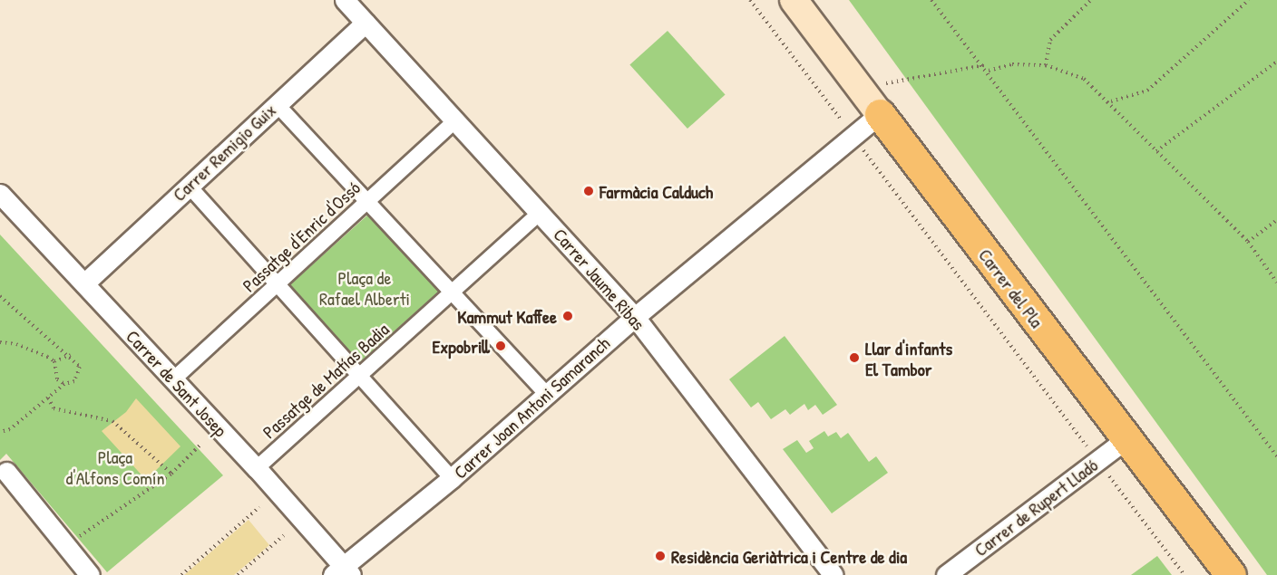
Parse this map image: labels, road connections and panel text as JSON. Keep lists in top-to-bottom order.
{
  "streets": {
    "main road": ["Carrer del Pla"],
    "street": [
      "Carrer Remigio Guix",
      "Passatge d'Enric d'Ossó",
      "Carrer Jaume Ribas",
      "Passatge de Matías Badia",
      "Carrer de Sant Josep",
      "Carrer Joan Antoni Samaranch",
      "Carrer de Rupert Lladó"
    ]
  },
  "crossings": [
    ["Carrer Remigio Guix", "Carrer Jaume Ribas"],
    ["Carrer Remigio Guix", "Carrer de Sant Josep"],
    ["Passatge d'Enric d'Ossó", "Carrer Jaume Ribas"],
    ["Passatge d'Enric d'Ossó", "Carrer de Sant Josep"],
    ["Carrer Jaume Ribas", "Passatge de Matías Badia"],
    ["Carrer Jaume Ribas", "Carrer Joan Antoni Samaranch"],
    ["Carrer del Pla", "Carrer Joan Antoni Samaranch"],
    ["Carrer del Pla", "Carrer de Rupert Lladó"],
    ["Passatge de Matías Badia", "Carrer de Sant Josep"],
    ["Carrer de Sant Josep", "Carrer Joan Antoni Samaranch"]
  ],
  "parks": ["Plaça de Rafael Alberti", "Plaça d'Alfons Comín"],
  "places": [
    "Farmàcia Calduch",
    "Kammut Kaffee",
    "Expobrill",
    "Llar d'infants El Tambor",
    "Residència Geriàtrica i Centre de dia"
  ]
}
